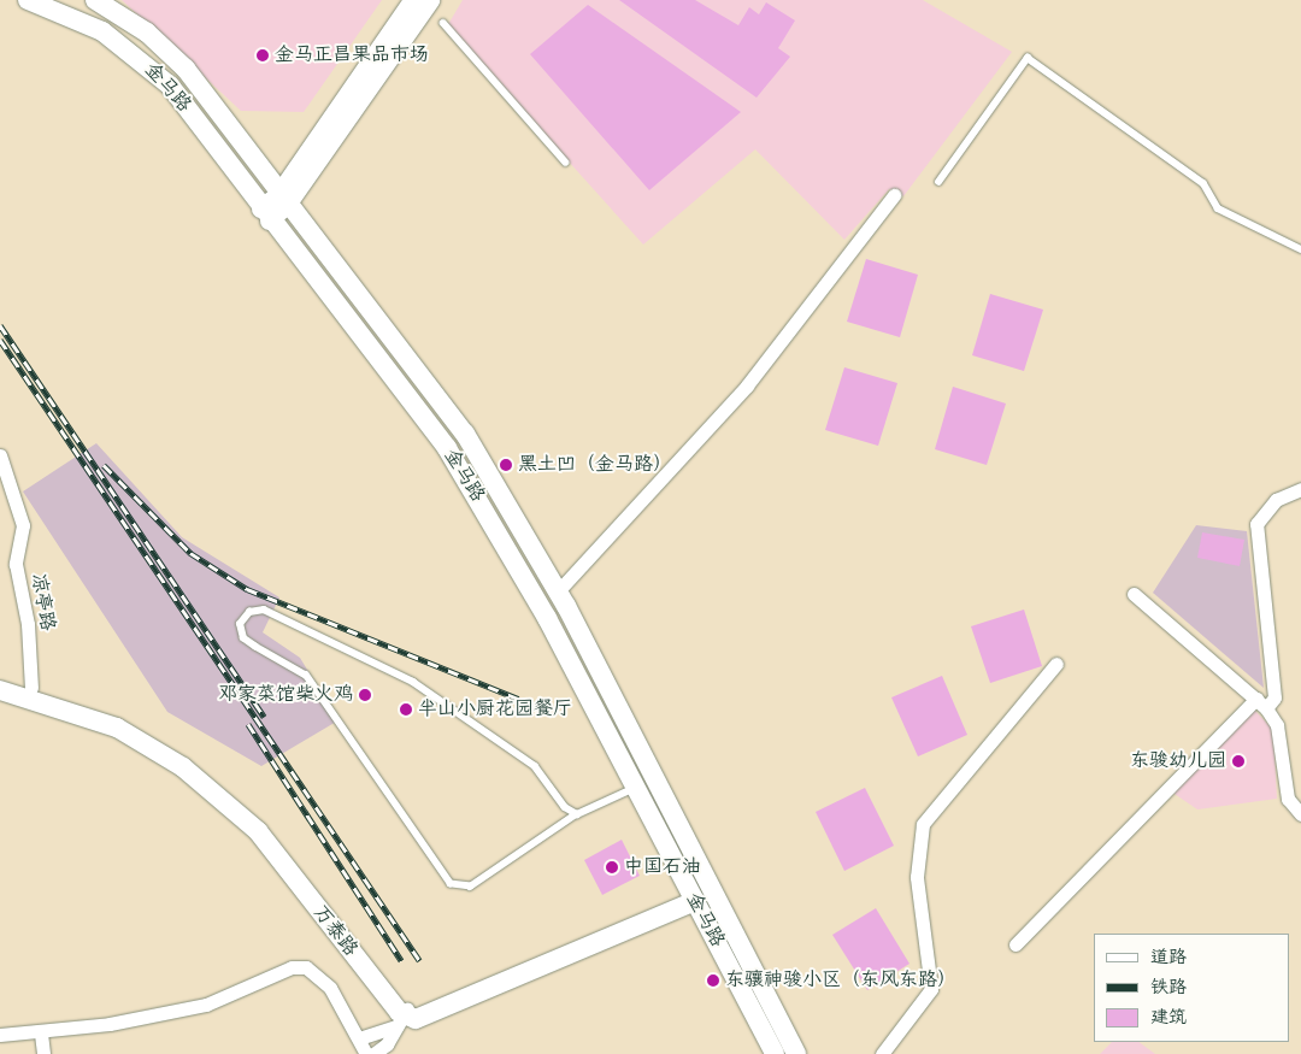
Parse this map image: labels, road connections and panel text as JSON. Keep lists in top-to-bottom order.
{
  "streets": {
    "main road": ["金马路", "万泰路"],
    "street": ["凉亭路"]
  },
  "crossings": [
    ["凉亭路", "万泰路"]
  ],
  "places": [
    "金马正昌果品市场",
    "黑土凹（金马路）",
    "邓家菜馆柴火鸡",
    "半山小厨花园餐厅",
    "东骏幼儿园",
    "中国石油",
    "东骧神骏小区（东风东路）"
  ],
  "legend": ["道路", "铁路", "建筑"]
}
